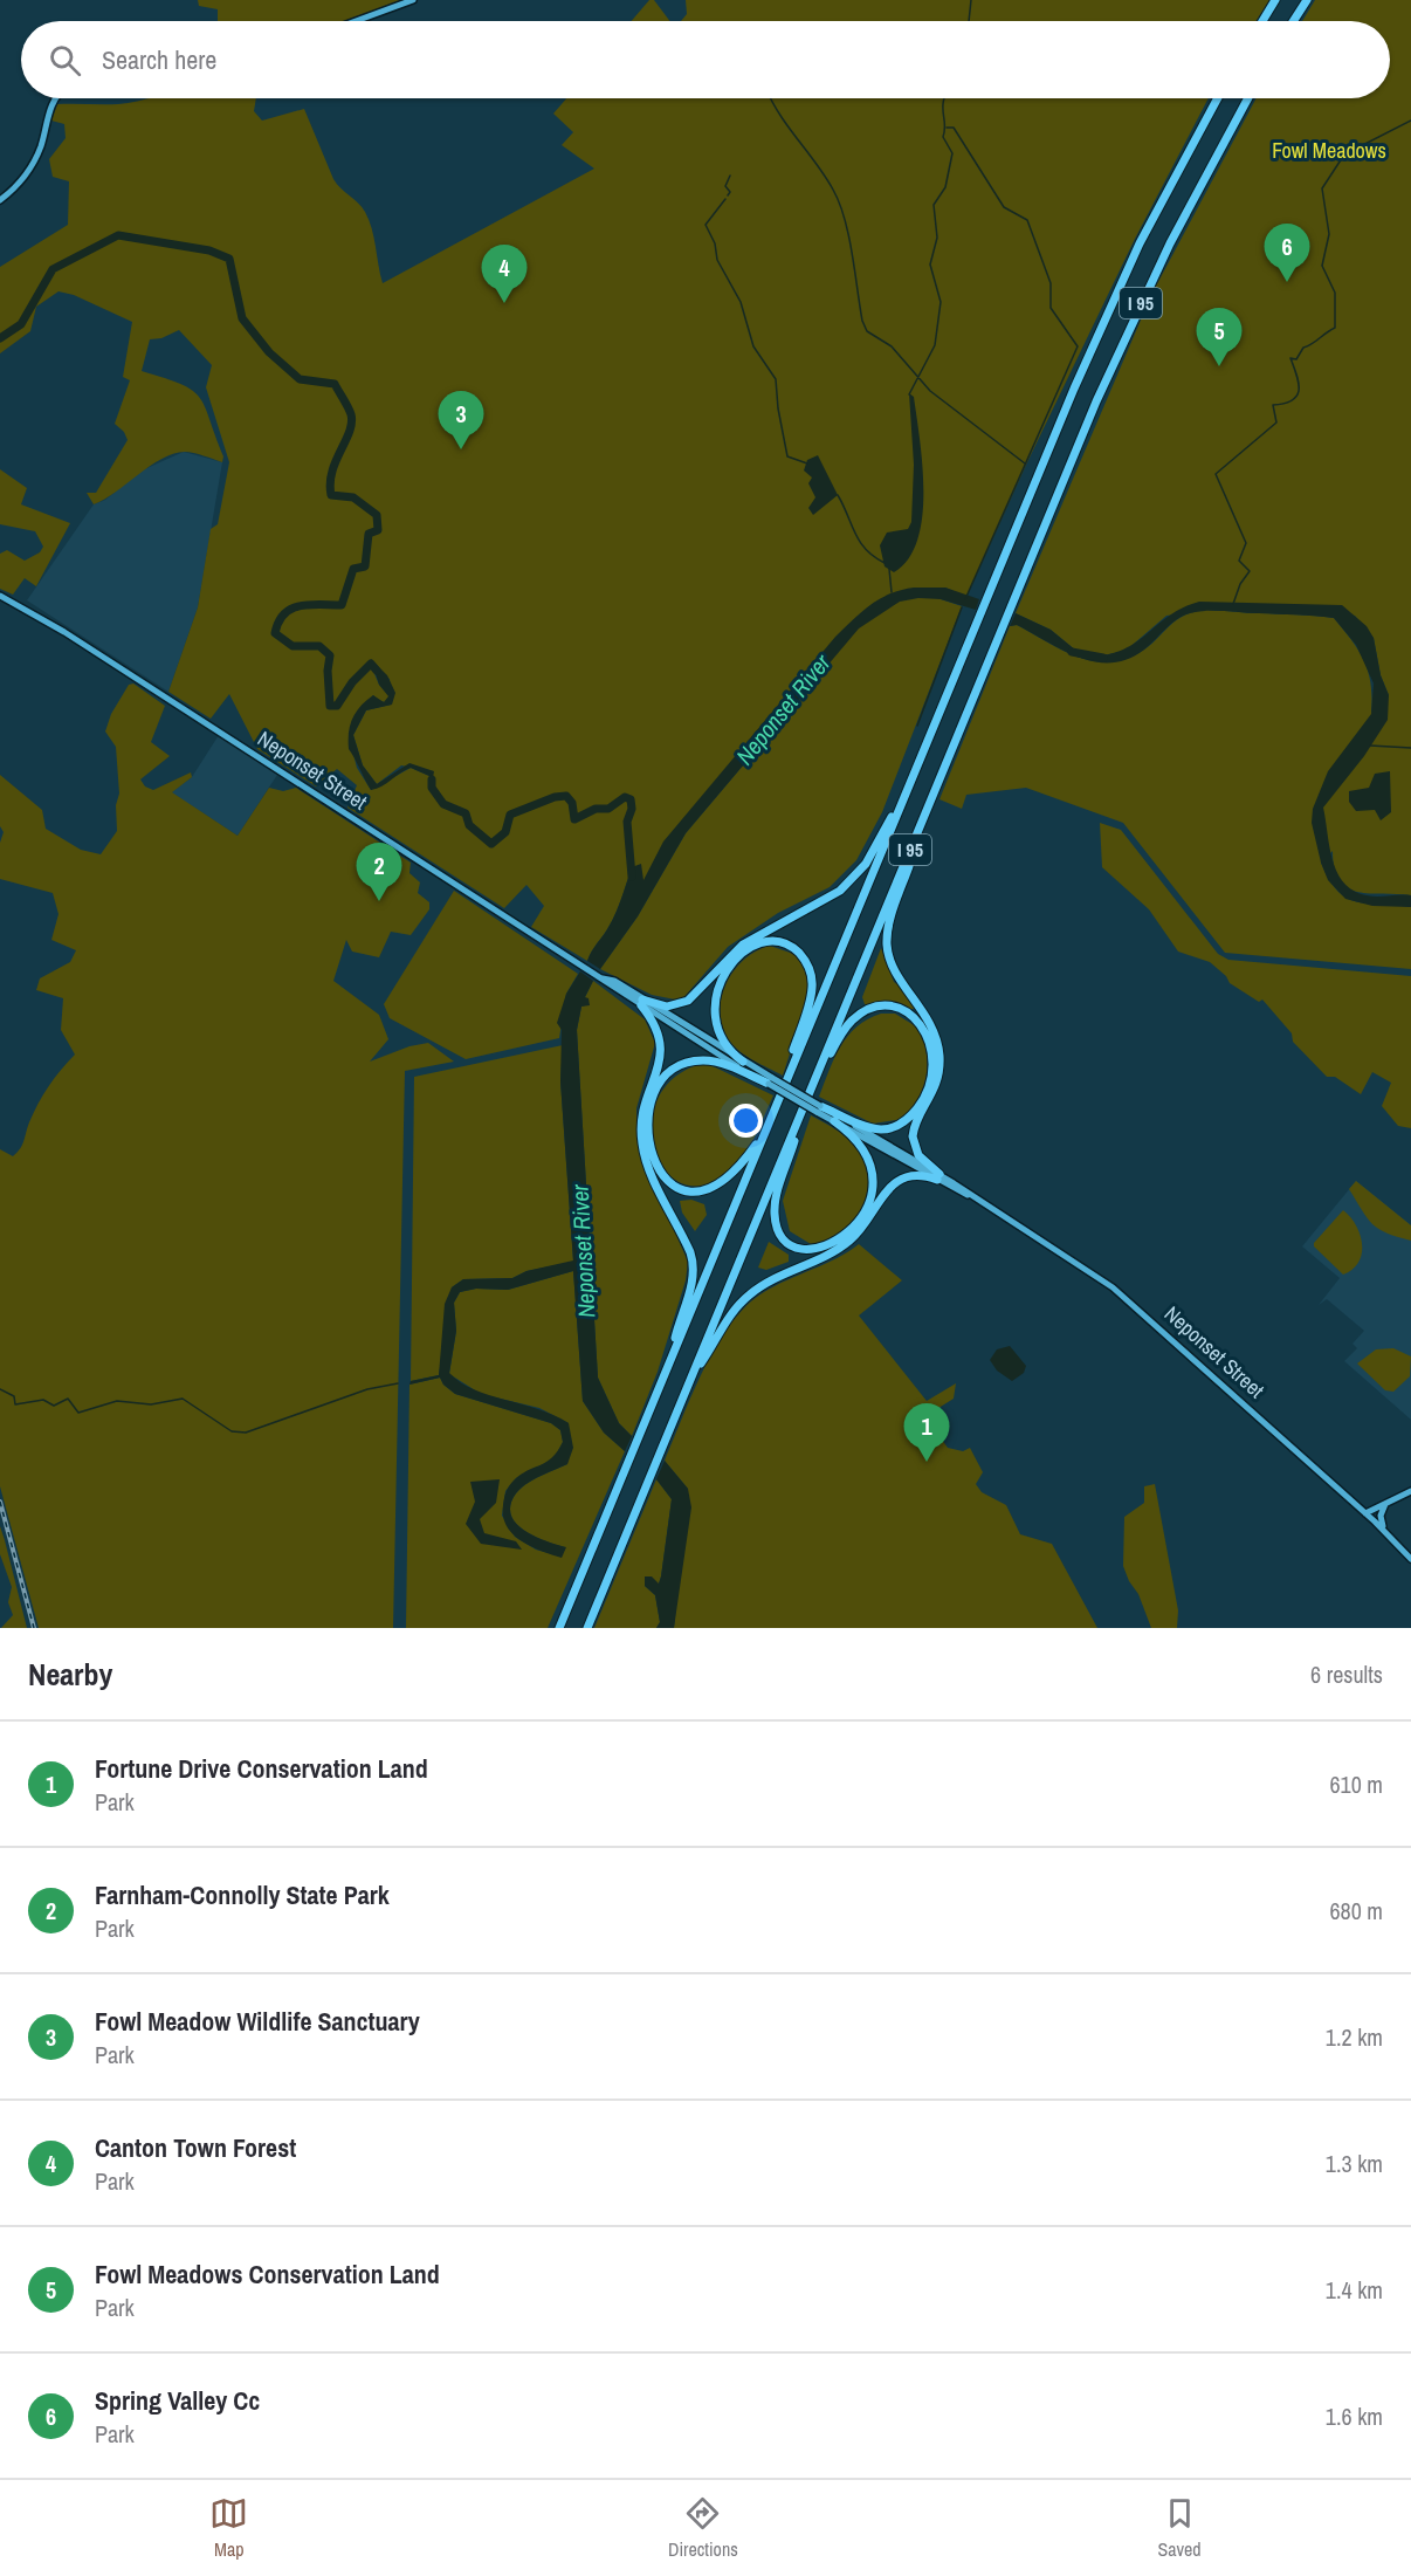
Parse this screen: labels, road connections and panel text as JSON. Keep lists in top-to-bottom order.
{
  "streets": {
    "highway": ["I 95"],
    "main road": ["Neponset Street"]
  },
  "water": ["Neponset River"],
  "parks": ["Fowl Meadows"],
  "page": {
    "search": "Search here",
    "pins": [
      "6",
      "4",
      "5",
      "3",
      "2",
      "1"
    ],
    "heading": ["Nearby", "6 results"],
    "list": [
      {
        "mark": "1",
        "name": "Fortune Drive Conservation Land",
        "note": "Park",
        "value": "610 m"
      },
      {
        "mark": "2",
        "name": "Farnham-Connolly State Park",
        "note": "Park",
        "value": "680 m"
      },
      {
        "mark": "3",
        "name": "Fowl Meadow Wildlife Sanctuary",
        "note": "Park",
        "value": "1.2 km"
      },
      {
        "mark": "4",
        "name": "Canton Town Forest",
        "note": "Park",
        "value": "1.3 km"
      },
      {
        "mark": "5",
        "name": "Fowl Meadows Conservation Land",
        "note": "Park",
        "value": "1.4 km"
      },
      {
        "mark": "6",
        "name": "Spring Valley Cc",
        "note": "Park",
        "value": "1.6 km"
      }
    ],
    "nav": ["Map", "Directions", "Saved"]
  }
}
